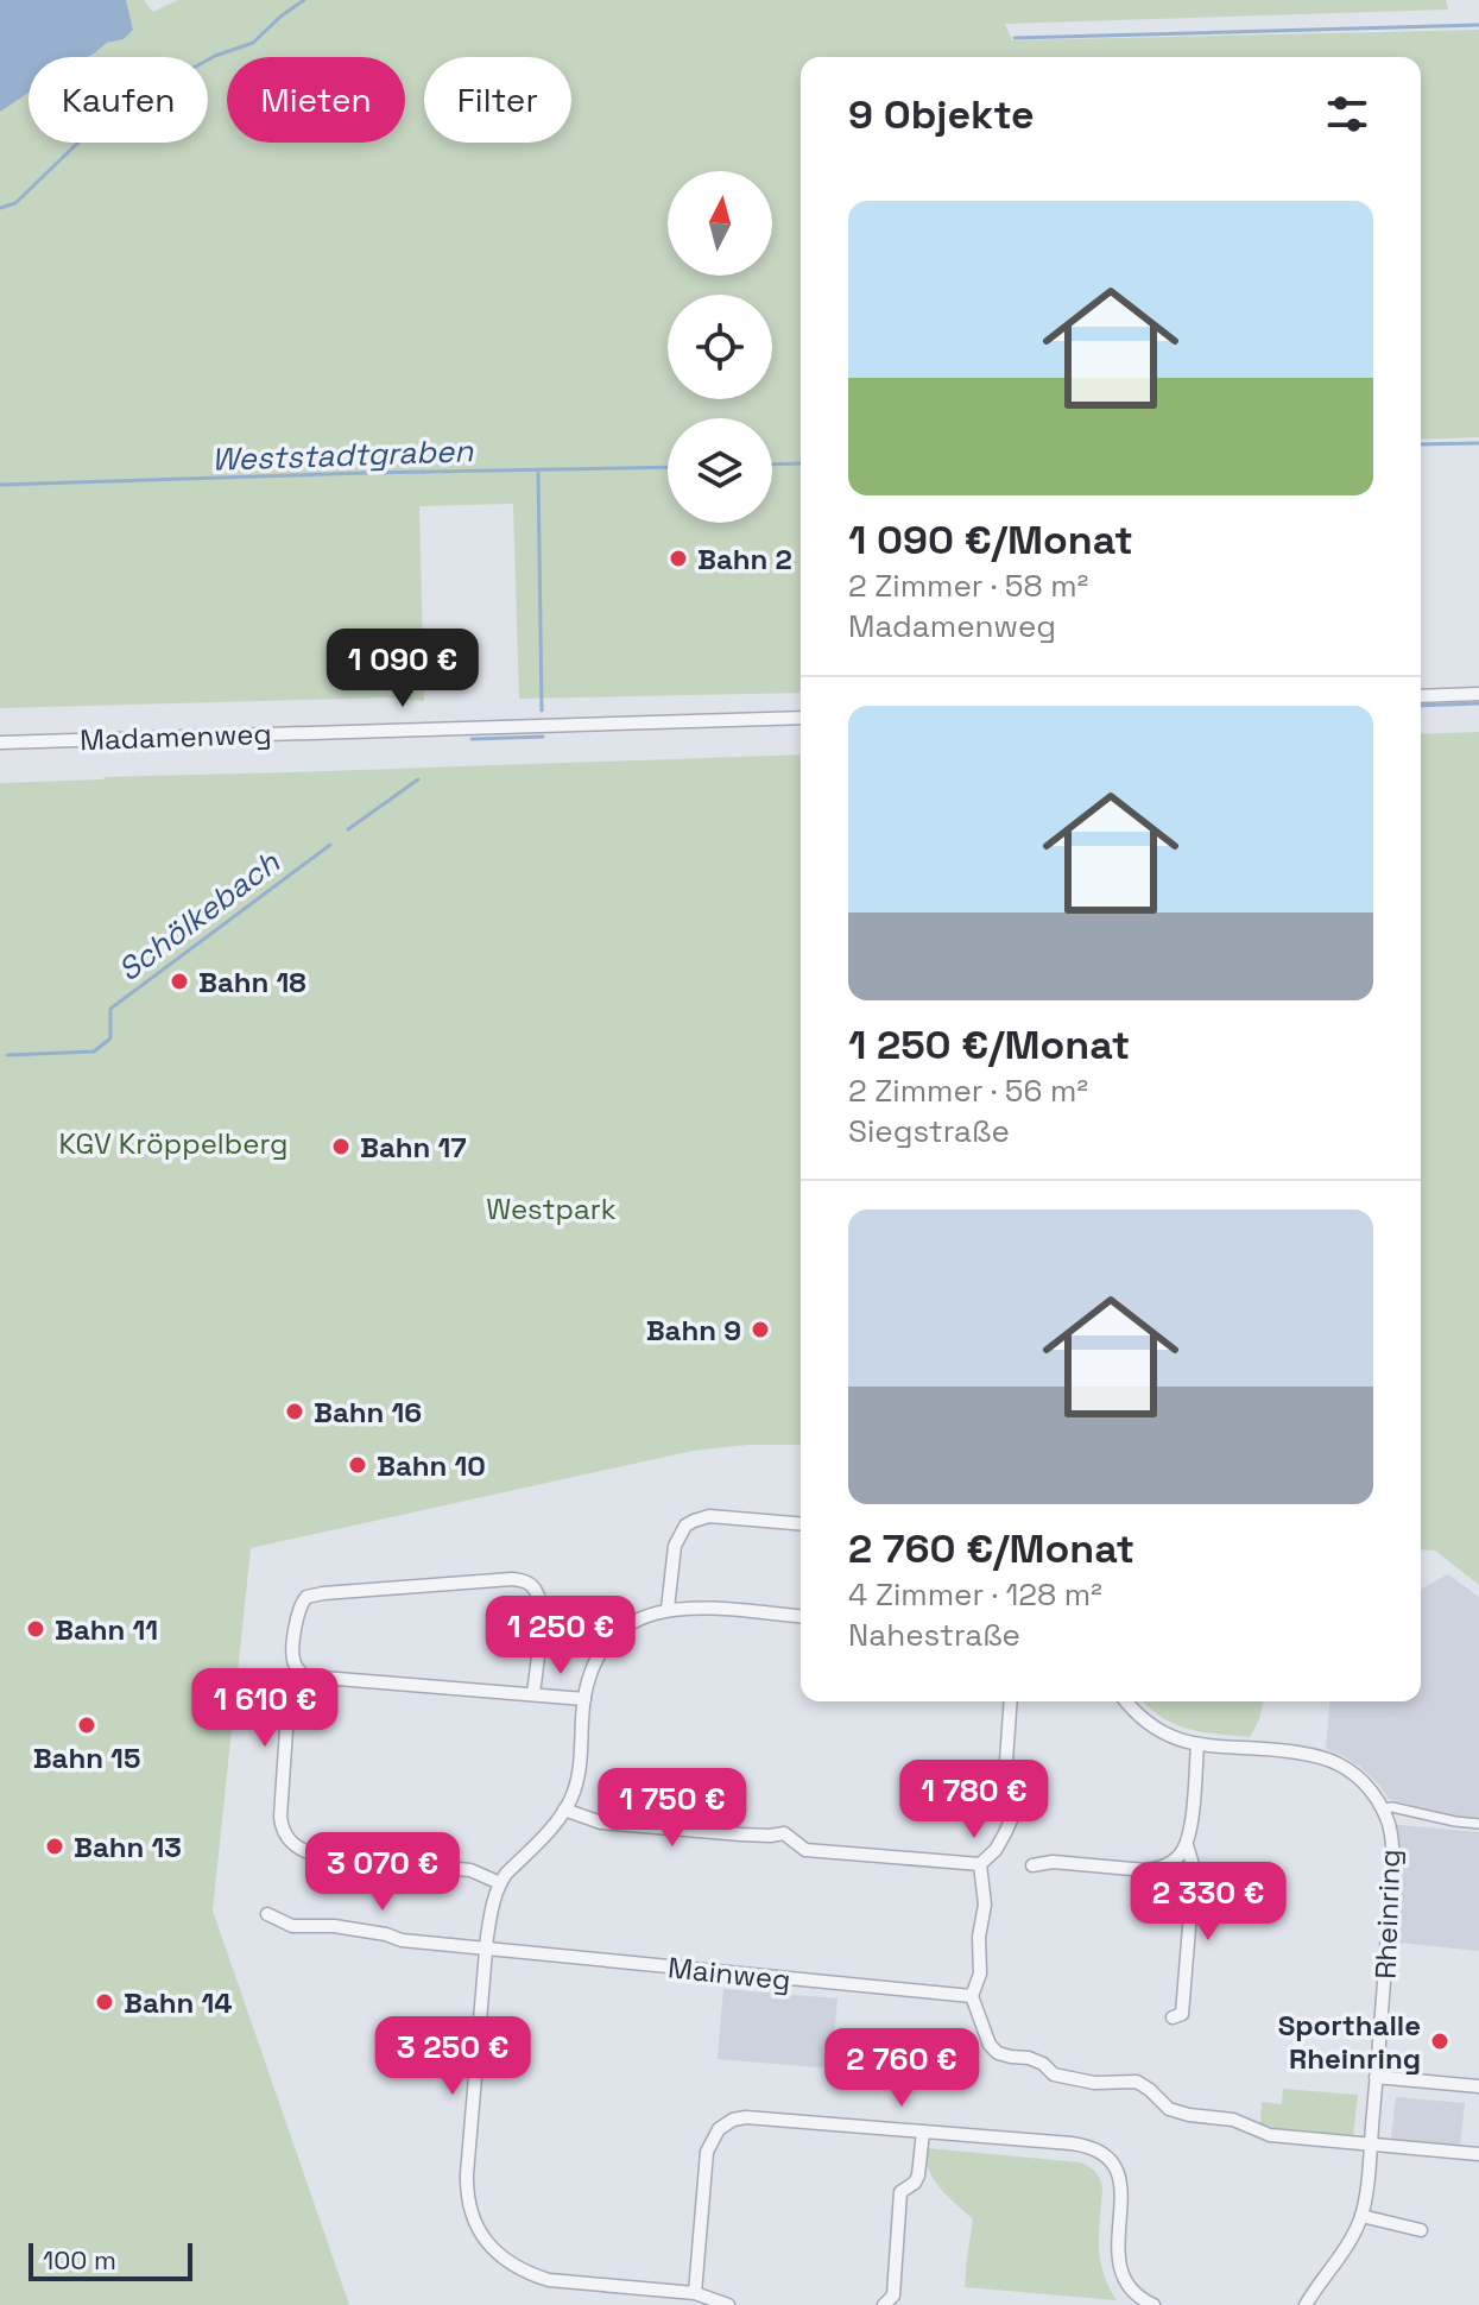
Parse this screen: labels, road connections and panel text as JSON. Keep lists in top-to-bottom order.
{
  "streets": {
    "street": ["Madamenweg", "Rheinring", "Mainweg"]
  },
  "water": ["Weststadtgraben", "Schölkebach"],
  "parks": ["KGV Kröppelberg", "Westpark"],
  "places": [
    "Bahn 2",
    "Bahn 18",
    "Bahn 17",
    "Bahn 9",
    "Bahn 16",
    "Bahn 10",
    "Bahn 11",
    "Bahn 15",
    "Bahn 13",
    "Bahn 14",
    "Sporthalle Rheinring"
  ],
  "scale_bar": "100 m",
  "north": "top",
  "page": {
    "chip": ["Kaufen", "Mieten", "Filter"],
    "heading": "9 Objekte",
    "list": [
      {
        "name": "1 090 €/Monat",
        "note": "2 Zimmer · 58 m² · Madamenweg"
      },
      {
        "name": "1 250 €/Monat",
        "note": "2 Zimmer · 56 m² · Siegstraße"
      },
      {
        "name": "2 760 €/Monat",
        "note": "4 Zimmer · 128 m² · Nahestraße"
      }
    ],
    "price": [
      "1 090 €",
      "1 250 €",
      "1 610 €",
      "1 780 €",
      "1 750 €",
      "3 070 €",
      "2 330 €",
      "3 250 €",
      "2 760 €"
    ],
    "scale": "100 m"
  }
}
